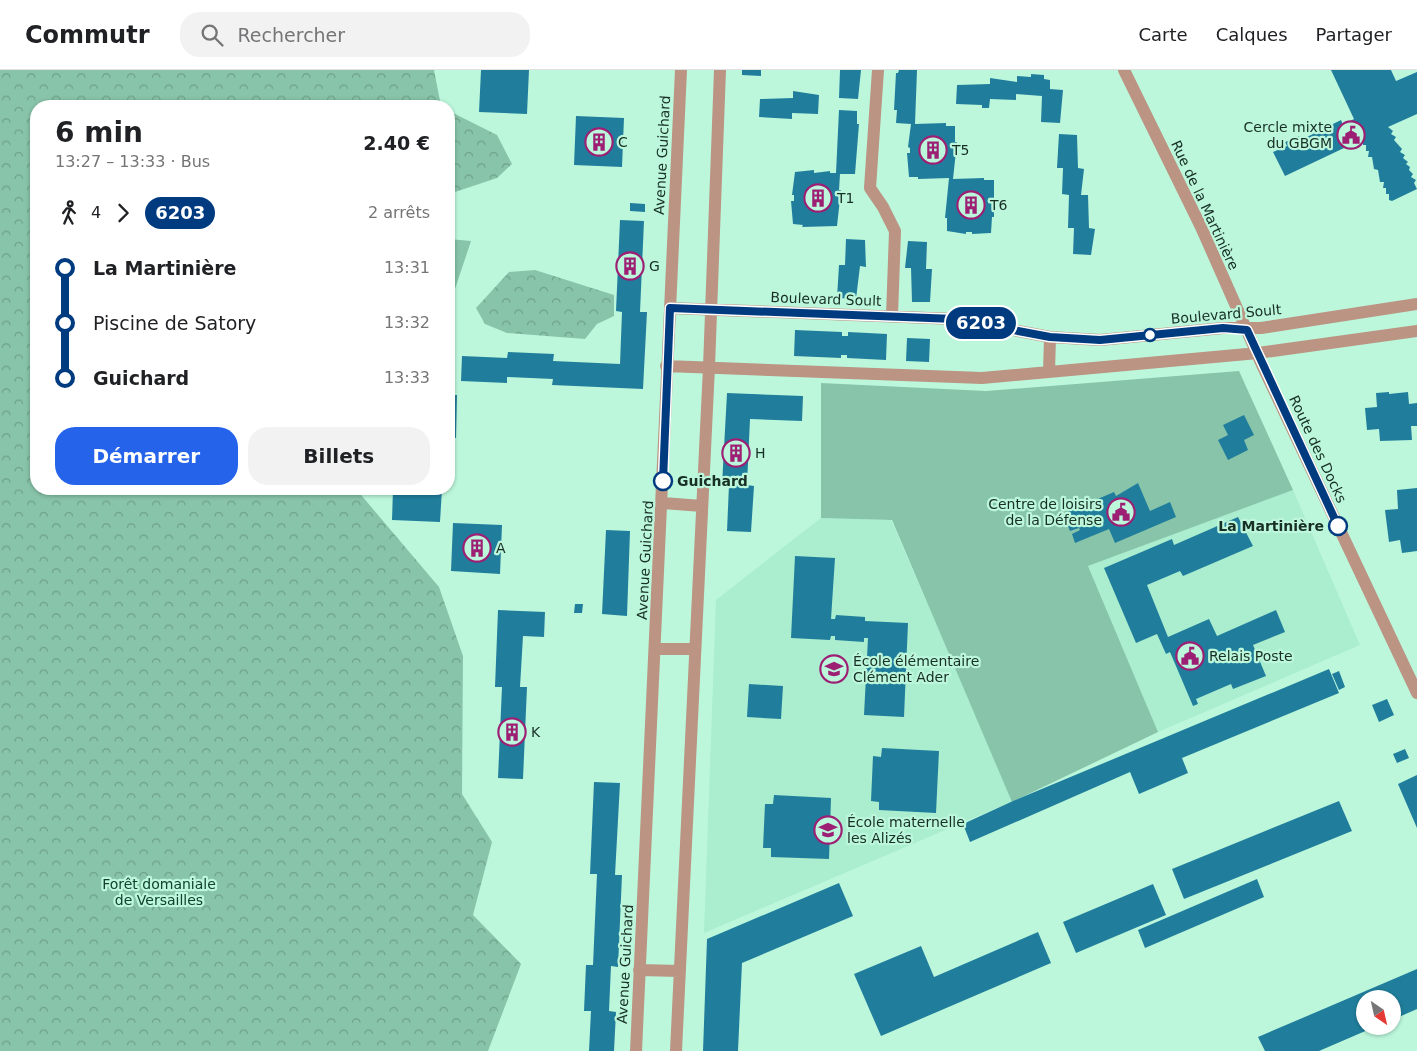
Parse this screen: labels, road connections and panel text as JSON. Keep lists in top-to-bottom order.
{
  "streets": {
    "street": [
      "Avenue Guichard",
      "Rue de la Martinière",
      "Boulevard Soult",
      "Route des Docks"
    ]
  },
  "crossings": [
    ["Avenue Guichard", "Boulevard Soult"],
    ["Rue de la Martinière", "Boulevard Soult"],
    ["Rue de la Martinière", "Route des Docks"]
  ],
  "parks": ["Forêt domaniale de Versailles"],
  "places": {
    "public building": ["Cercle mixte du GBGM", "Centre de loisirs de la Défense", "Relais Poste"],
    "building": [
      "C",
      "T5",
      "T1",
      "T6",
      "G",
      "H",
      "A",
      "K"
    ],
    "other": ["Guichard", "La Martinière"],
    "school or university": ["École élémentaire Clément Ader", "École maternelle les Alizés"]
  },
  "lines": ["bus line 6203"],
  "north": "bottom right",
  "page": {
    "header": "Commutr",
    "search": "Rechercher",
    "nav": ["Carte", "Calques", "Partager"],
    "on_map": "6203",
    "heading": ["6 min", "13:27 – 13:33 · Bus", "2.40 €"],
    "legs": ["4", "6203", "2 arrêts"],
    "list": [
      {
        "name": "La Martinière",
        "value": "13:31"
      },
      {
        "name": "Piscine de Satory",
        "value": "13:32"
      },
      {
        "name": "Guichard",
        "value": "13:33"
      }
    ],
    "buttons": ["Démarrer", "Billets"]
  }
}
